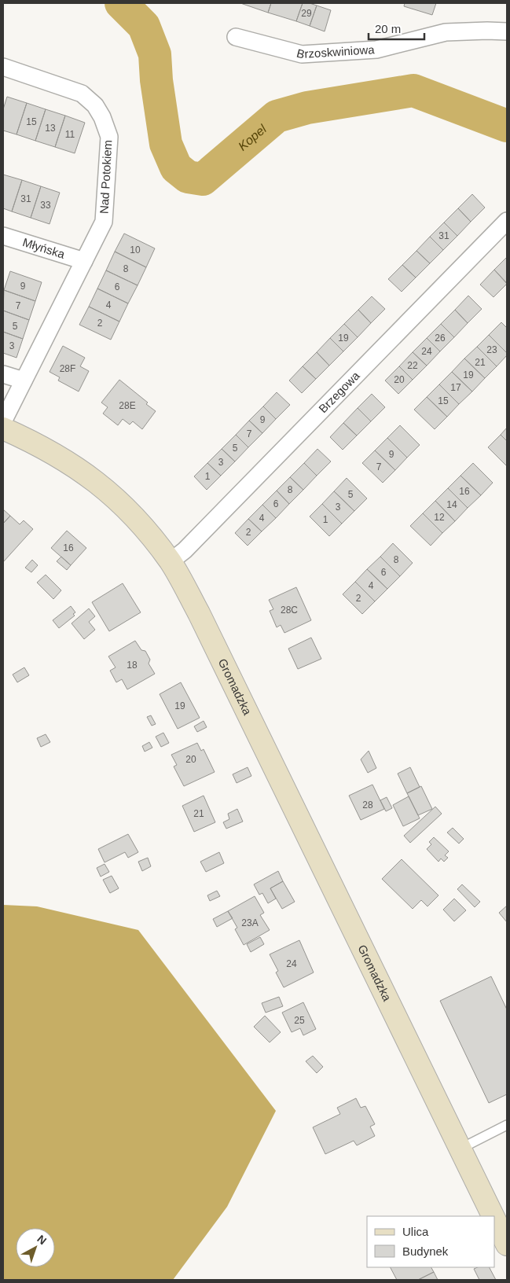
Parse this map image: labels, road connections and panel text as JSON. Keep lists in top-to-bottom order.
{
  "streets": {
    "street": [
      "Brzoskwiniowa",
      "Nad Potokiem",
      "Młyńska",
      "Brzegowa",
      "Gromadzka"
    ]
  },
  "crossings": [
    ["Nad Potokiem", "Młyńska"],
    ["Brzegowa", "Gromadzka"]
  ],
  "water": ["Kopel"],
  "house_numbers": [
    "29",
    "15",
    "13",
    "11",
    "31",
    "33",
    "31",
    "10",
    "8",
    "9",
    "6",
    "4",
    "7",
    "2",
    "5",
    "19",
    "26",
    "3",
    "23",
    "24",
    "21",
    "22",
    "28F",
    "19",
    "20",
    "17",
    "15",
    "28E",
    "9",
    "7",
    "5",
    "9",
    "3",
    "7",
    "1",
    "8",
    "16",
    "5",
    "6",
    "14",
    "3",
    "12",
    "4",
    "1",
    "2",
    "16",
    "8",
    "6",
    "4",
    "2",
    "28C",
    "18",
    "19",
    "20",
    "28",
    "21",
    "23A",
    "24",
    "25"
  ],
  "legend": ["Ulica", "Budynek"],
  "scale_bar": "20 m",
  "north": "top right"
}
